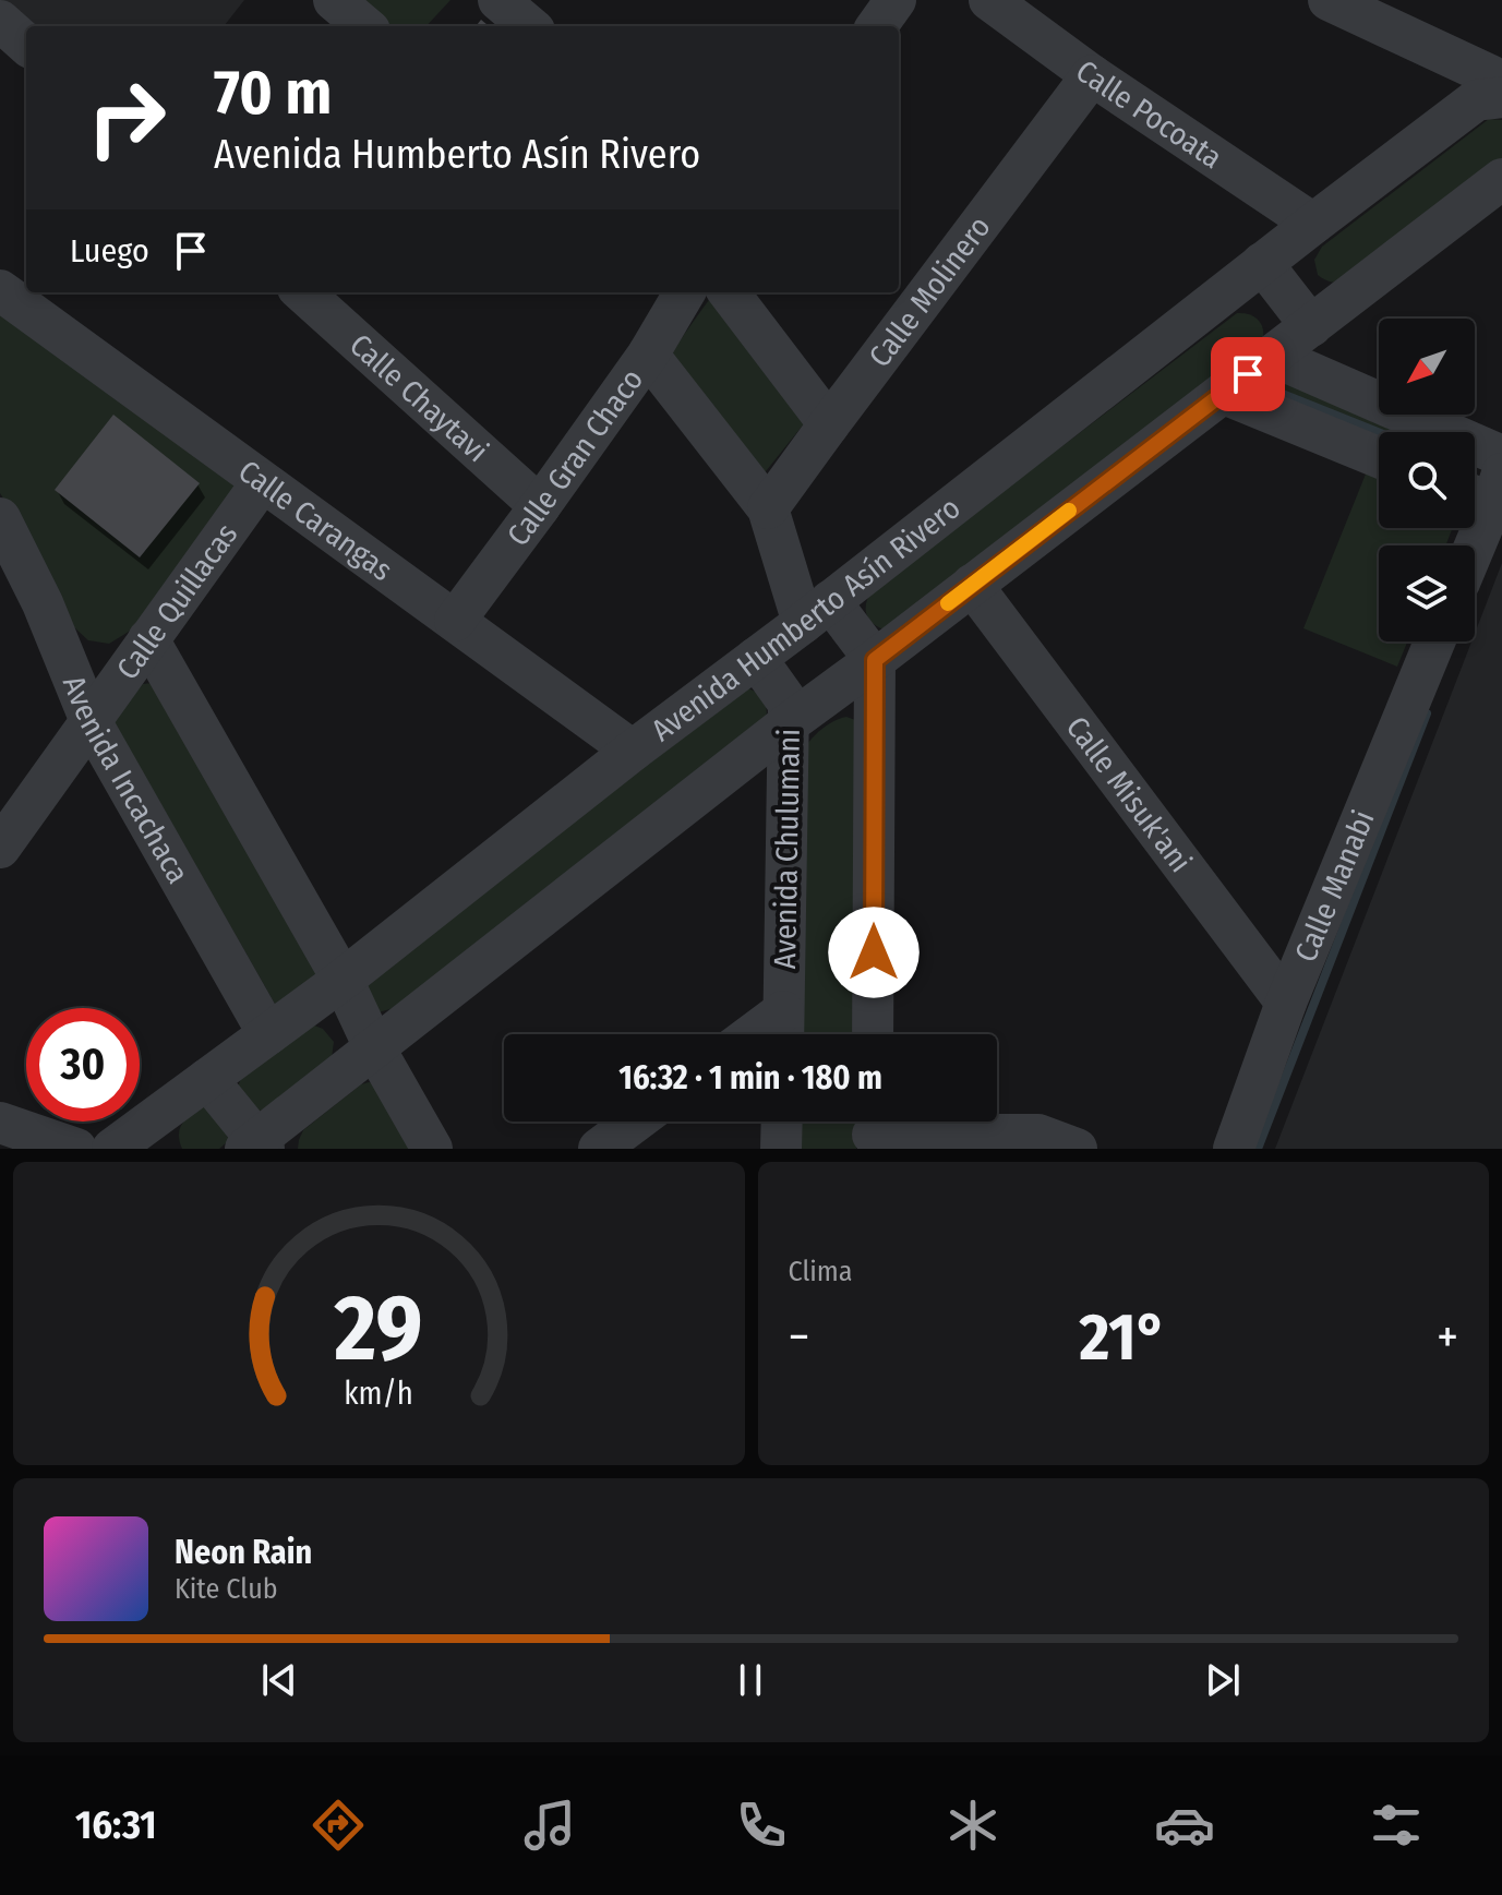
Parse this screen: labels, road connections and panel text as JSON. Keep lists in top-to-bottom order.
{
  "streets": {
    "street": [
      "Calle Pocoata",
      "Calle Molinero",
      "Calle Chaytavi",
      "Calle Gran Chaco",
      "Calle Carangas",
      "Calle Quillacas",
      "Avenida Humberto Asín Rivero",
      "Avenida Incachaca",
      "Calle Misuk'ani",
      "Avenida Chulumani",
      "Calle Manabi"
    ]
  },
  "crossings": [
    ["Calle Pocoata", "Calle Molinero"],
    ["Calle Pocoata", "Avenida Humberto Asín Rivero"],
    ["Calle Chaytavi", "Calle Gran Chaco"],
    ["Calle Gran Chaco", "Calle Carangas"],
    ["Calle Carangas", "Calle Quillacas"],
    ["Calle Carangas", "Avenida Humberto Asín Rivero"],
    ["Calle Quillacas", "Avenida Incachaca"],
    ["Avenida Humberto Asín Rivero", "Avenida Incachaca"],
    ["Avenida Humberto Asín Rivero", "Avenida Chulumani"],
    ["Calle Misuk'ani", "Calle Manabi"]
  ],
  "north": "bottom left",
  "page": {
    "turn": ["70 m", "Avenida Humberto Asín Rivero"],
    "then": "Luego",
    "limit": "30",
    "trip": "16:32 · 1 min · 180 m",
    "tile": "Clima",
    "heat": ["−", "21°", "+"],
    "song": ["Neon Rain", "Kite Club"],
    "tabs": "16:31",
    "gauge": ["29", "km/h"]
  }
}
